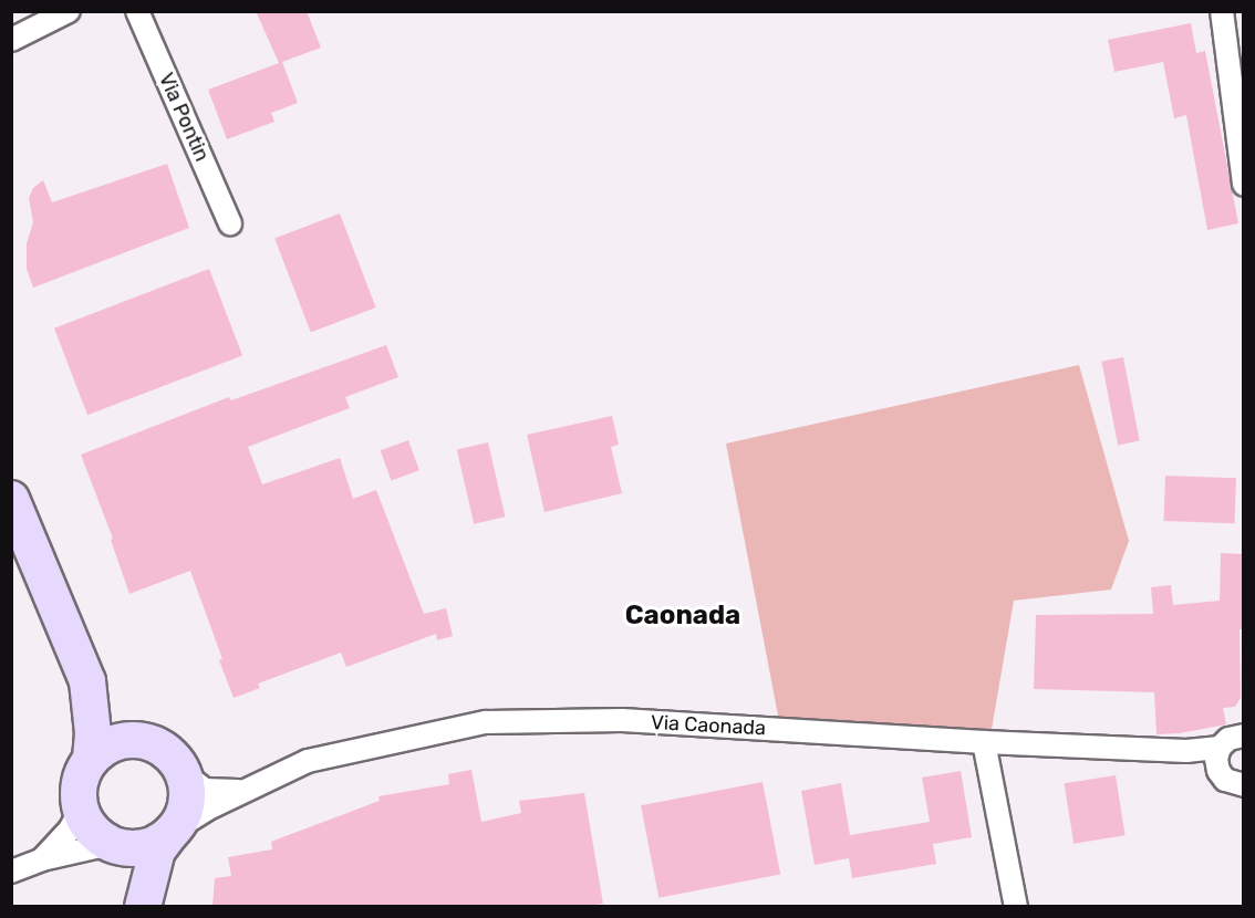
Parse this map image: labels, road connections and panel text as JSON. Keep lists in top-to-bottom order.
{
  "streets": {
    "street": ["Via Pontin", "Via Caonada"]
  },
  "districts": ["Caonada"]
}
